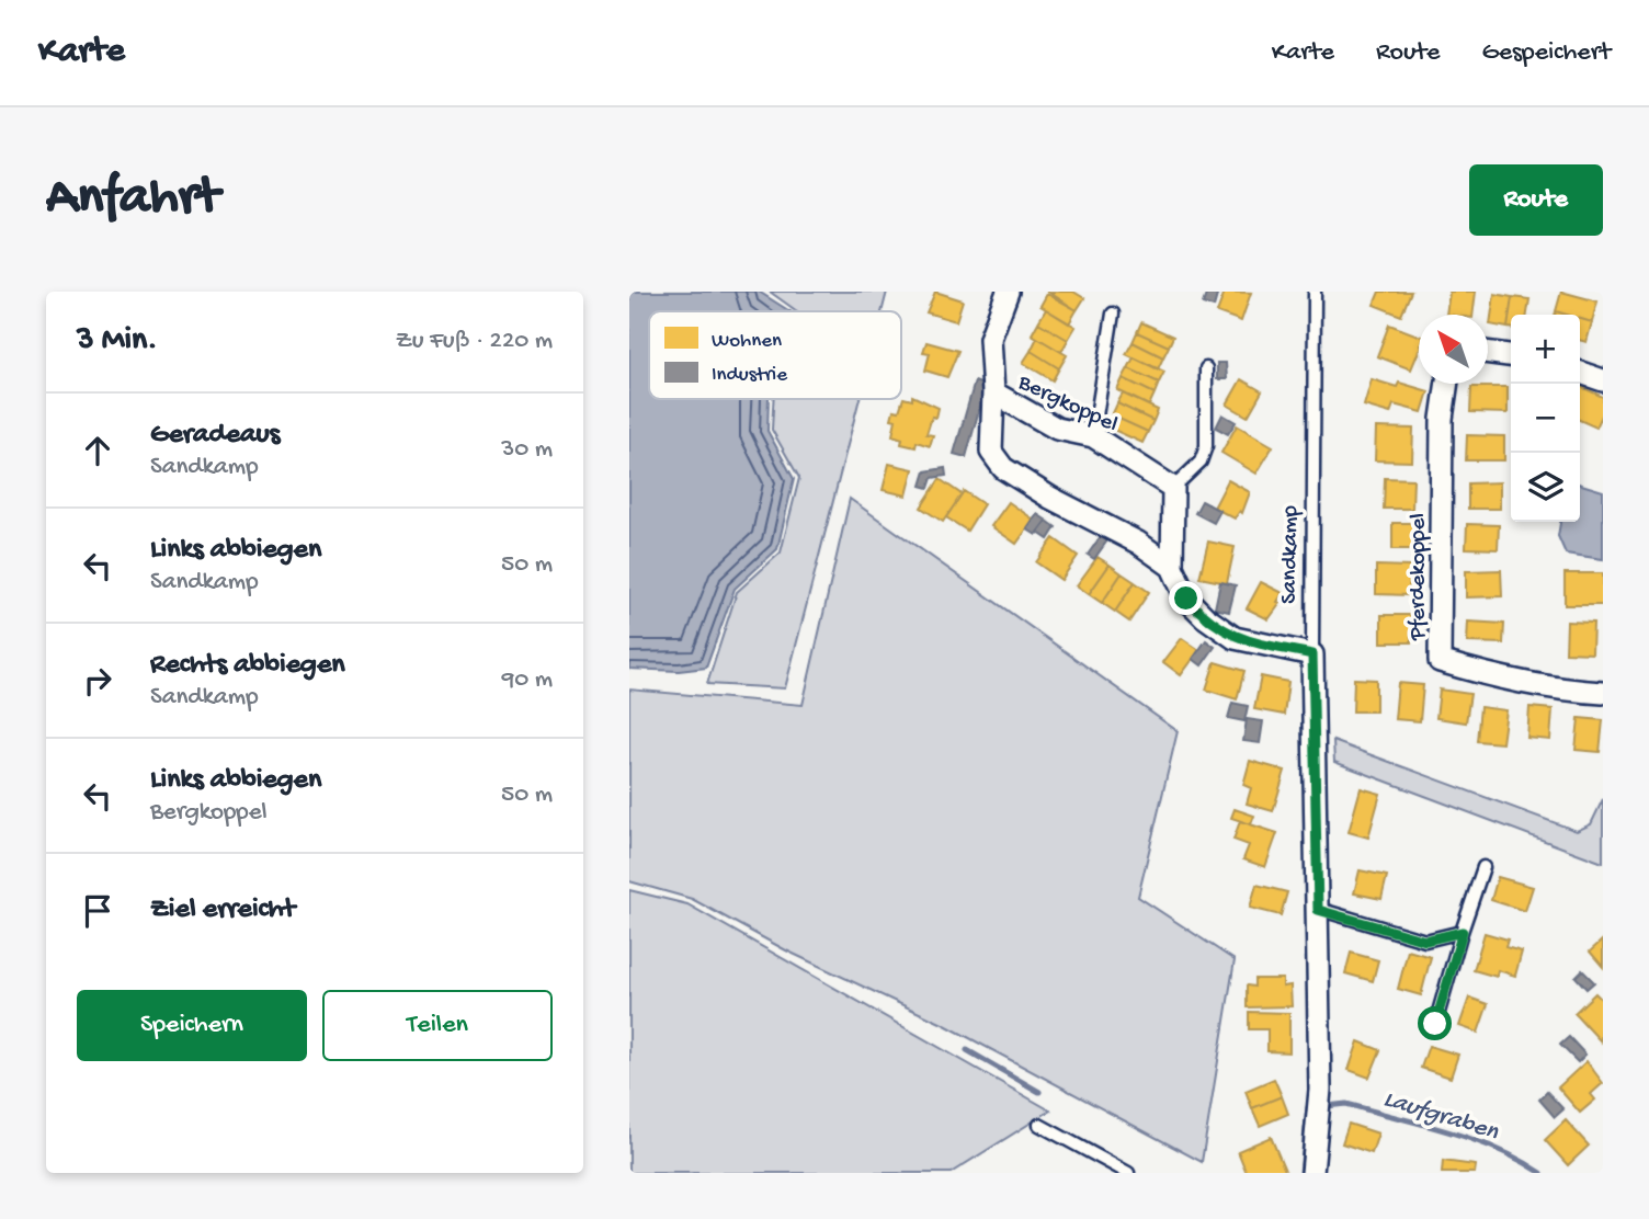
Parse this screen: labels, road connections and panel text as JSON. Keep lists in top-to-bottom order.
{
  "streets": {
    "street": ["Bergkoppel", "Sandkamp", "Pferdekoppel"]
  },
  "crossings": [
    ["Bergkoppel", "Sandkamp"]
  ],
  "water": ["Laufgraben"],
  "legend": ["Wohnen", "Industrie"],
  "north": "top left",
  "page": {
    "header": "Karte",
    "nav": ["Karte", "Route", "Gespeichert"],
    "buttons": [
      "Route",
      ["Speichern", "Teilen"]
    ],
    "title": "Anfahrt",
    "heading": ["3 Min.", "Zu Fuß · 220 m"],
    "map_buttons": ["+", "−"],
    "list": [
      ["Geradeaus", "Sandkamp", "30 m"],
      ["Links abbiegen", "Sandkamp", "50 m"],
      ["Rechts abbiegen", "Sandkamp", "90 m"],
      ["Links abbiegen", "Bergkoppel", "50 m"],
      "Ziel erreicht"
    ]
  }
}
